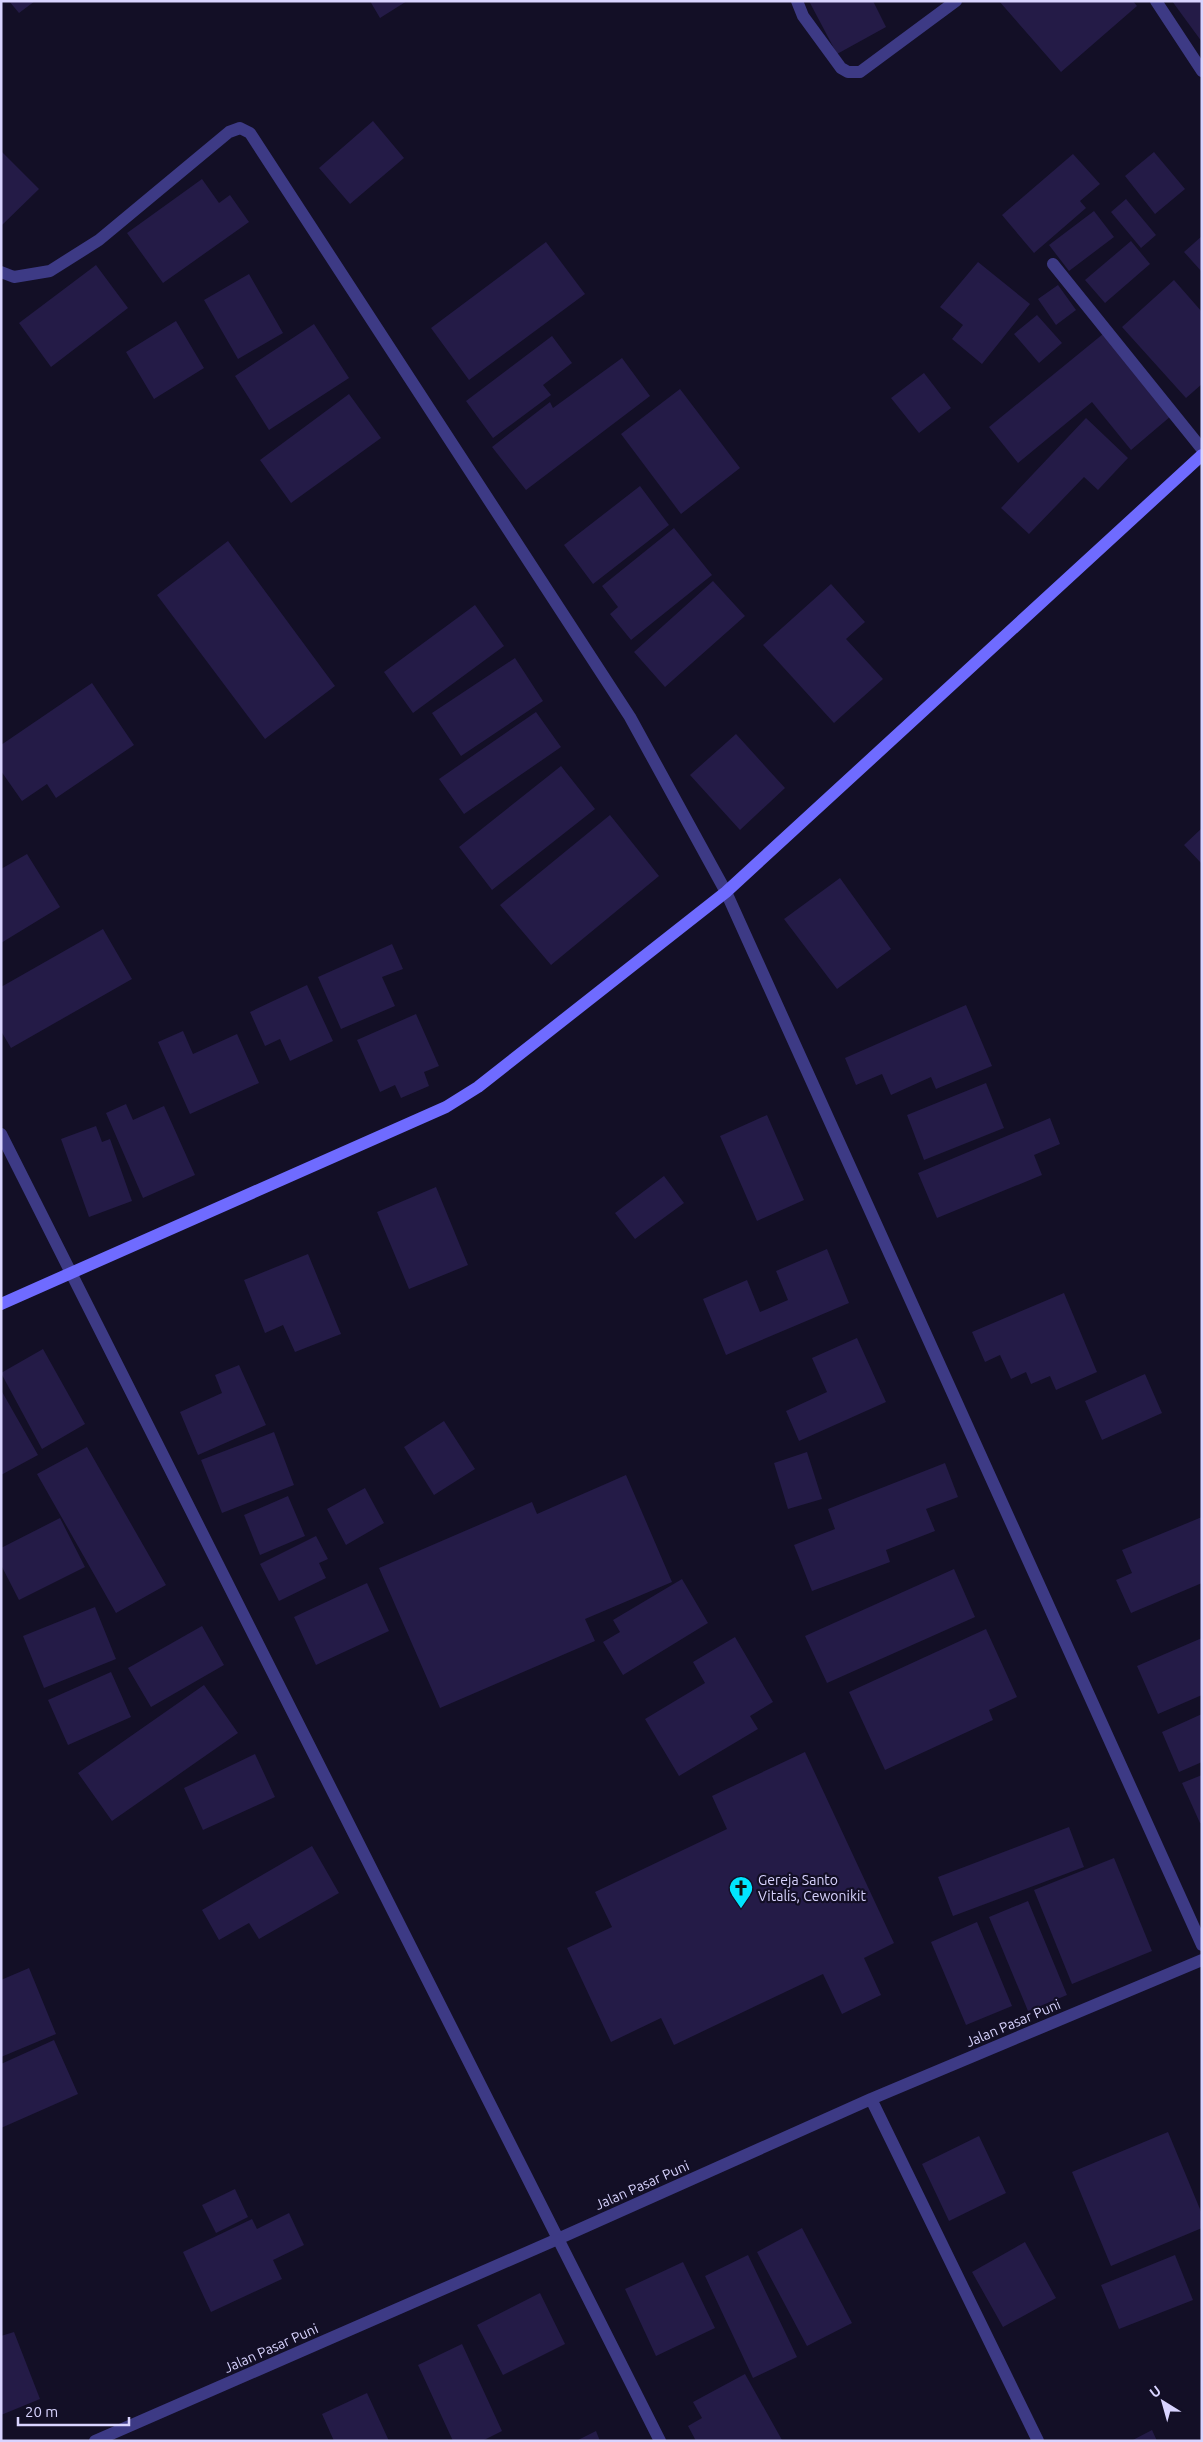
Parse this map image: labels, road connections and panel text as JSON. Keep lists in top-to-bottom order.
{
  "streets": {
    "street": ["Jalan Pasar Puni"]
  },
  "places": {
    "church": ["Gereja Santo Vitalis, Cewonikit"]
  },
  "scale_bar": "20 m",
  "north": "top left"
}
